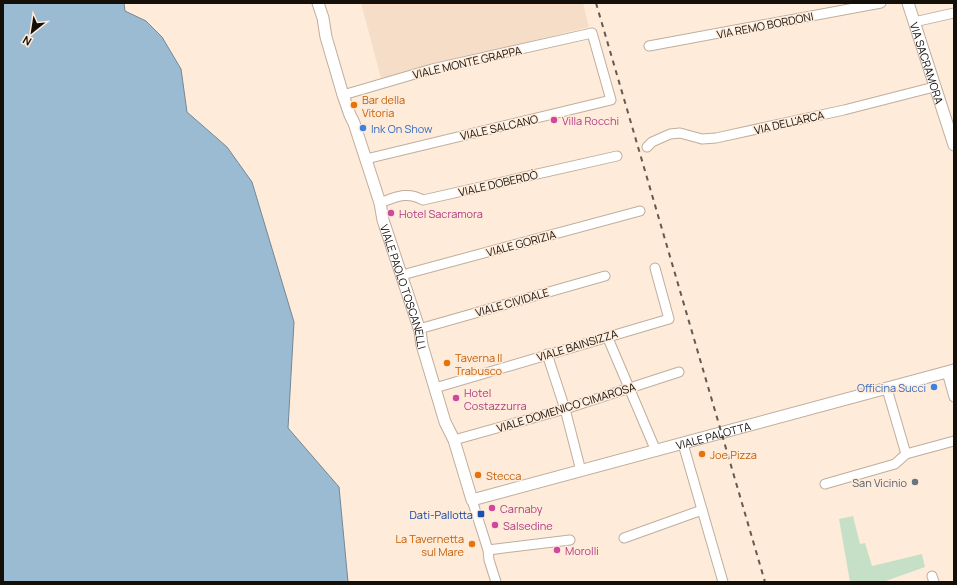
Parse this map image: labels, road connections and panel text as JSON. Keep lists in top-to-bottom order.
{
  "streets": {
    "street": [
      "VIA REMO BORDONI",
      "VIALE MONTE GRAPPA",
      "VIA SACRAMORA",
      "VIA DELL'ARCA",
      "VIALE SALCANO",
      "VIALE DOBERDÒ",
      "VIALE GORIZIA",
      "VIALE PAOLO TOSCANELLI",
      "VIALE CIVIDALE",
      "VIALE BAINSIZZA",
      "VIALE DOMENICO CIMAROSA",
      "VIALE PALOTTA"
    ]
  },
  "crossings": [
    ["VIALE MONTE GRAPPA", "VIALE SALCANO"],
    ["VIALE MONTE GRAPPA", "VIALE PAOLO TOSCANELLI"],
    ["VIA SACRAMORA", "VIA DELL'ARCA"],
    ["VIALE SALCANO", "VIALE PAOLO TOSCANELLI"],
    ["VIALE DOBERDÒ", "VIALE PAOLO TOSCANELLI"],
    ["VIALE GORIZIA", "VIALE PAOLO TOSCANELLI"],
    ["VIALE PAOLO TOSCANELLI", "VIALE CIVIDALE"],
    ["VIALE PAOLO TOSCANELLI", "VIALE BAINSIZZA"],
    ["VIALE PAOLO TOSCANELLI", "VIALE DOMENICO CIMAROSA"],
    ["VIALE PAOLO TOSCANELLI", "VIALE PALOTTA"]
  ],
  "places": {
    "other": [
      "Bar della Vitoria",
      "Villa Rocchi",
      "Ink On Show",
      "Hotel Sacramora",
      "Taverna Il Trabusco",
      "Officina Succi",
      "Hotel Costazzurra",
      "Joe Pizza",
      "Stecca",
      "San Vicinio",
      "Carnaby",
      "Salsedine",
      "La Tavernetta sul Mare",
      "Morolli"
    ],
    "transit": ["Dati-Pallotta"]
  },
  "north": "bottom left"
}
